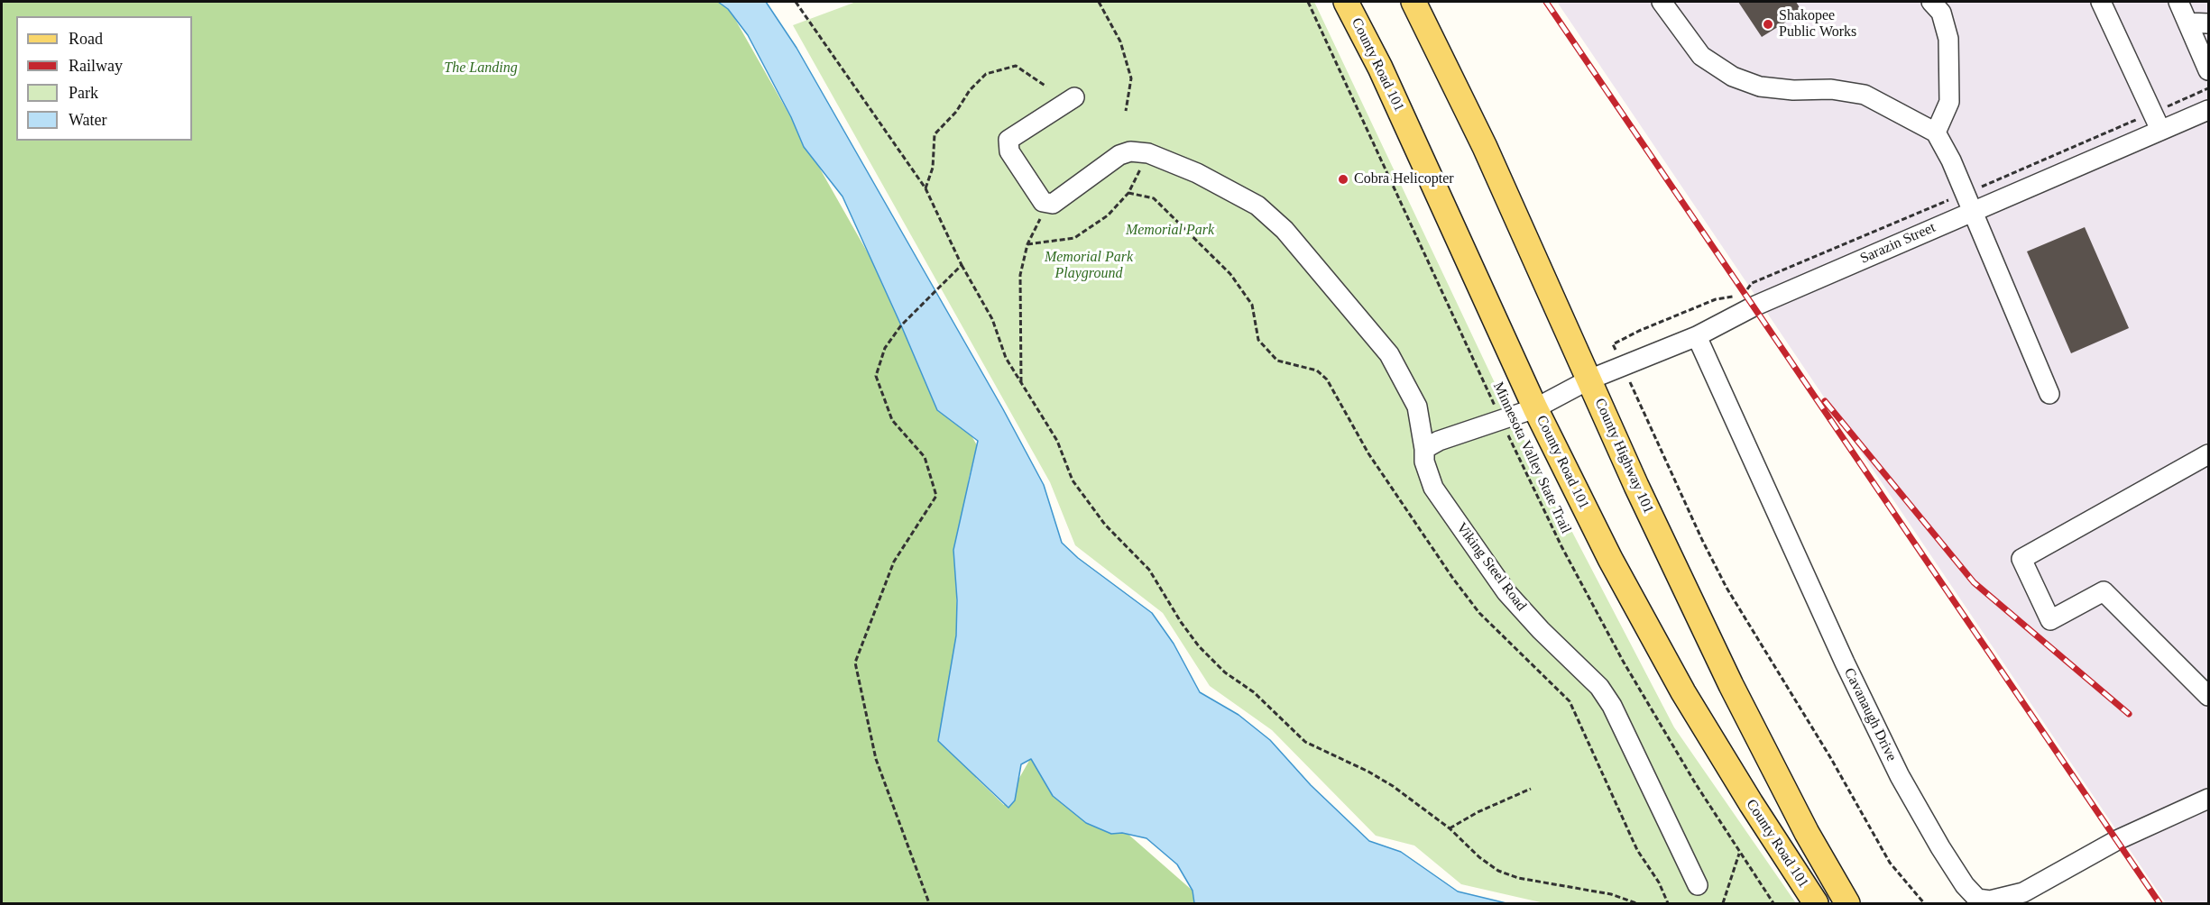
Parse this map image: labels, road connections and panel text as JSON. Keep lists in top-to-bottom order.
{
  "streets": {
    "main road": ["County Road 101", "County Highway 101"],
    "street": ["Sarazin Street", "Viking Steel Road", "Cavanaugh Drive"],
    "path": ["Minnesota Valley State Trail"]
  },
  "crossings": [
    ["Sarazin Street", "County Highway 101"],
    ["Sarazin Street", "Cavanaugh Drive"]
  ],
  "parks": ["The Landing", "Memorial Park", "Memorial Park Playground"],
  "places": ["Shakopee Public Works", "Cobra Helicopter"],
  "legend": [
    "Road",
    "Railway",
    "Park",
    "Water"
  ]
}
